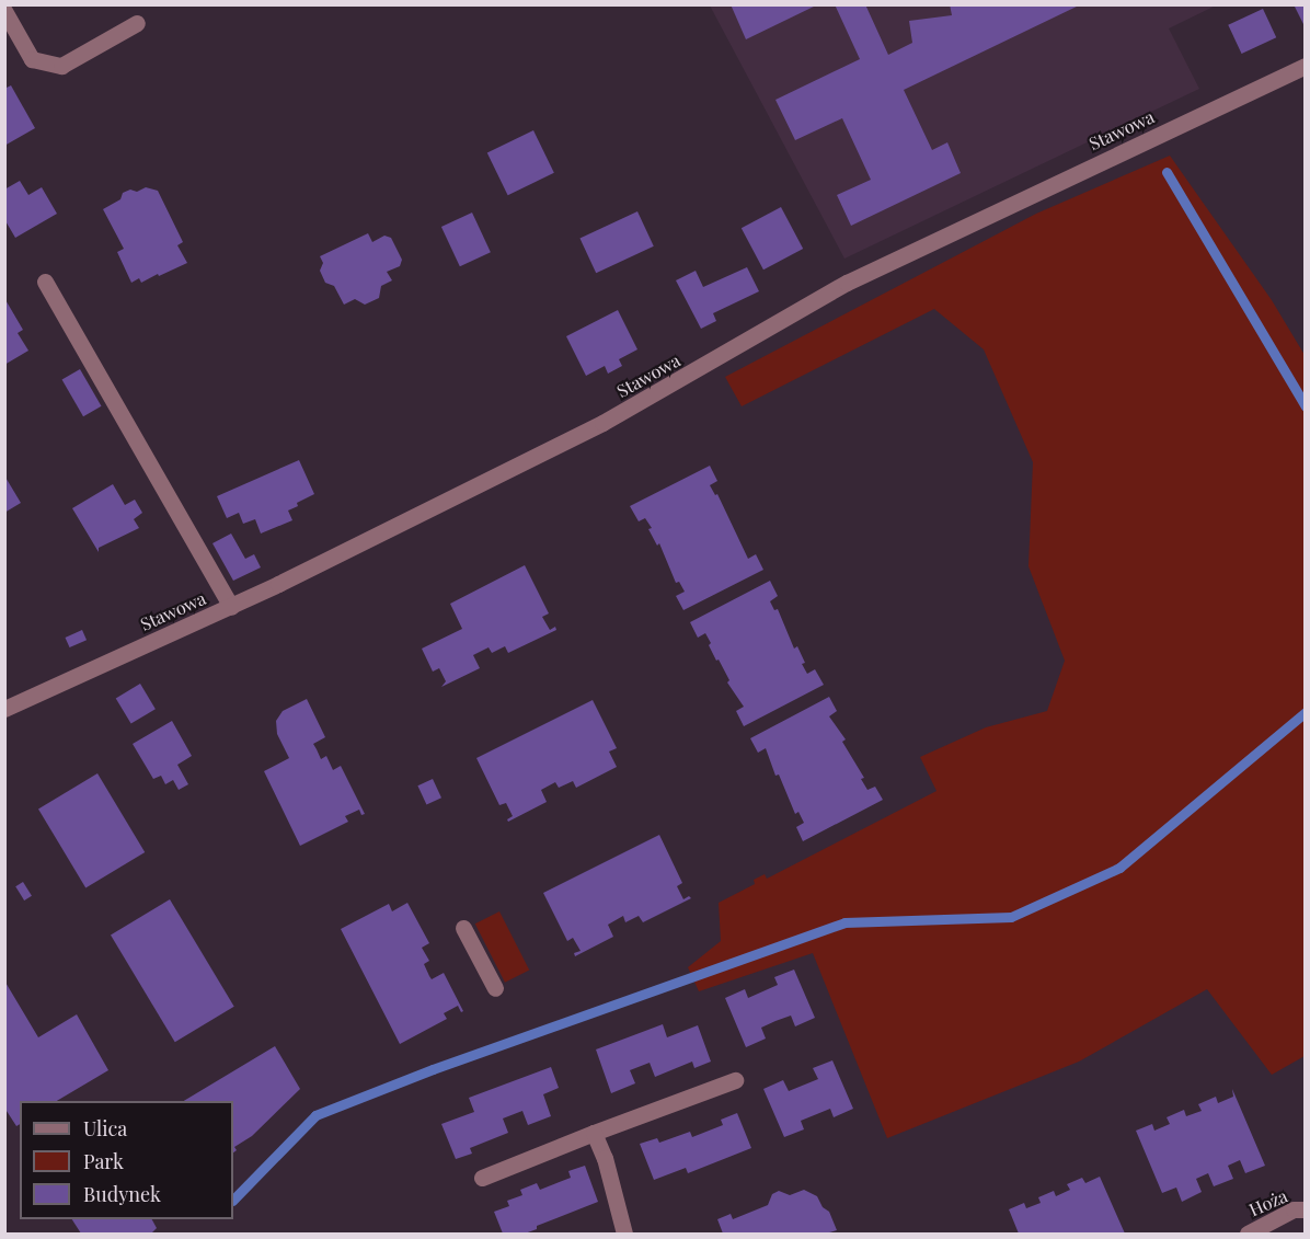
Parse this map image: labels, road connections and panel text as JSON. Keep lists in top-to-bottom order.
{
  "streets": {
    "street": ["Stawowa", "Hoża"]
  },
  "legend": ["Ulica", "Park", "Budynek"]
}
